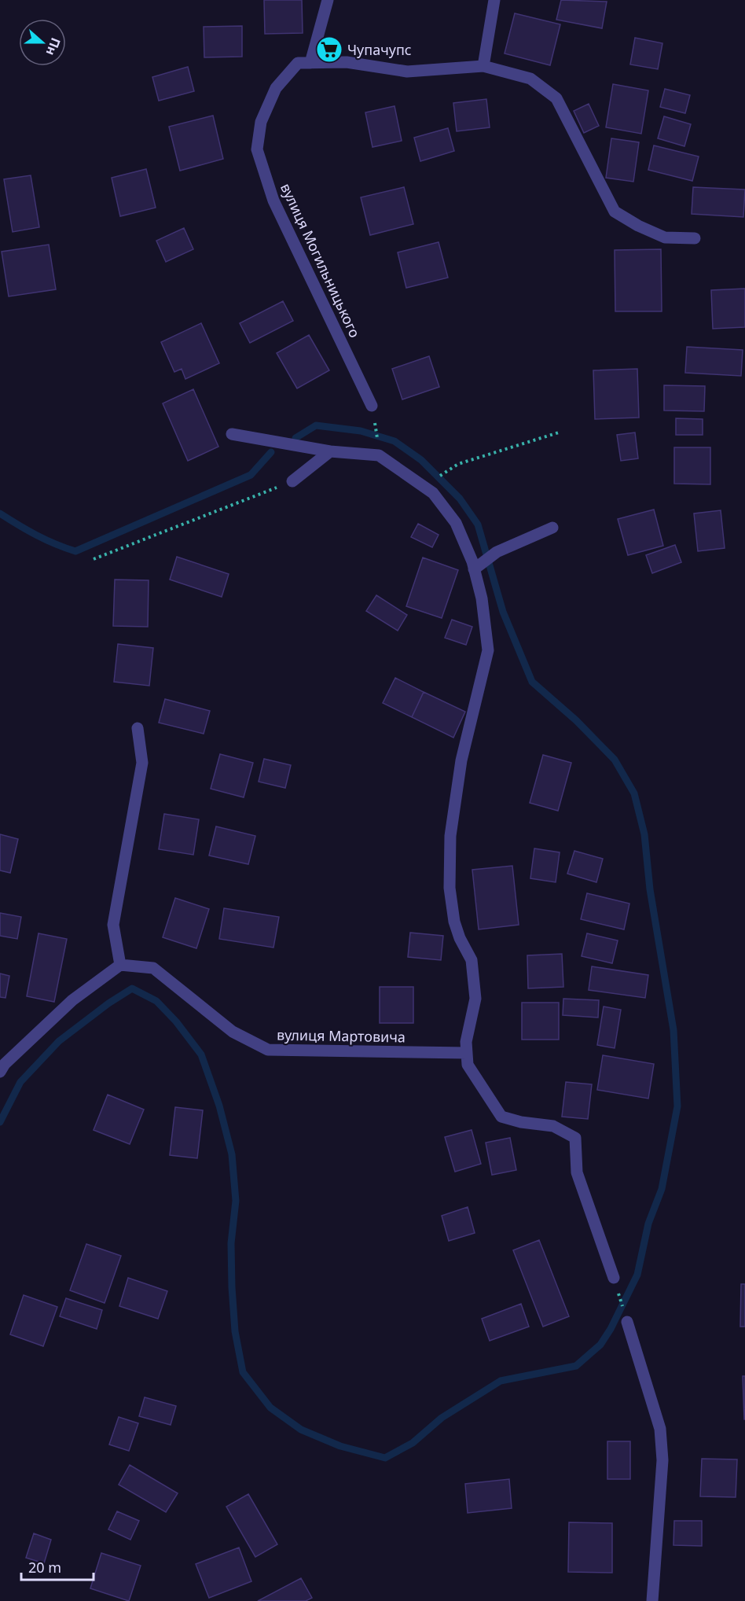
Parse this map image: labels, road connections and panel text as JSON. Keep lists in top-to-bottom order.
{
  "streets": {
    "street": ["вулиця Могильницького", "вулиця Мартовича"]
  },
  "places": {
    "supermarket": ["Чупачупс"]
  },
  "scale_bar": "20 m",
  "north": "right"
}
